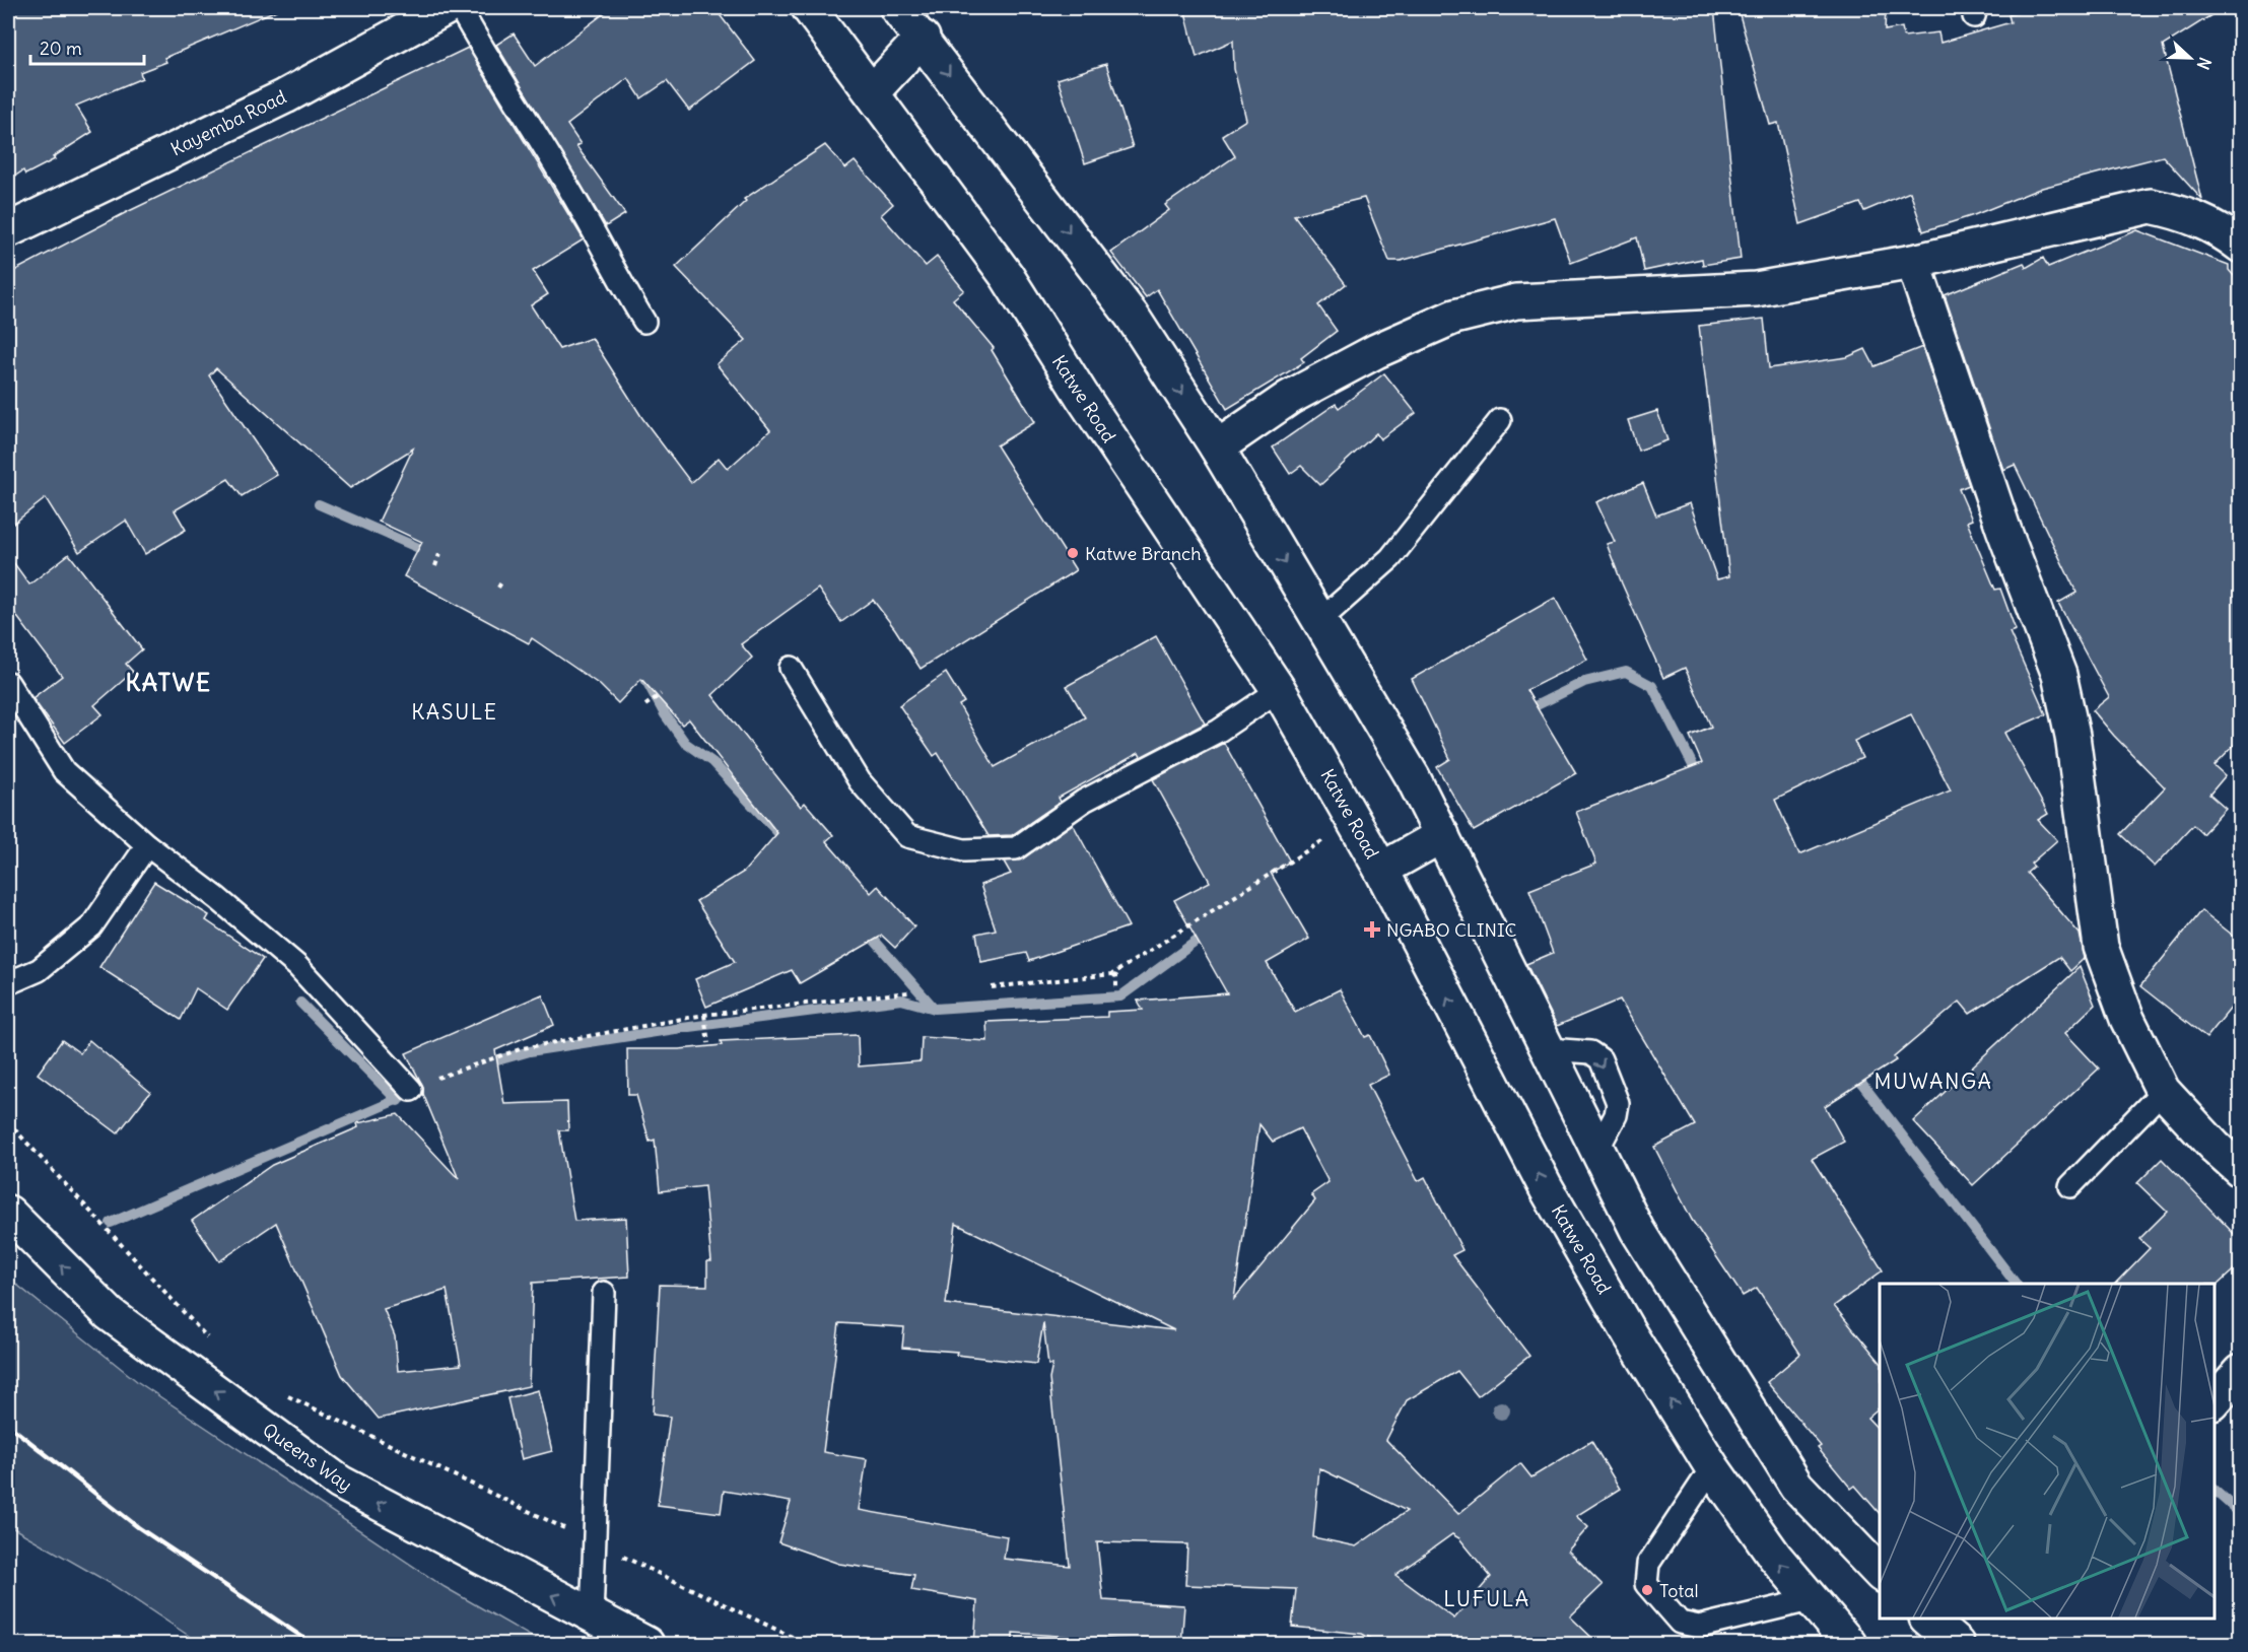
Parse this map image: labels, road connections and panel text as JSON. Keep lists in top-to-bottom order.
{
  "streets": {
    "main road": ["Kayemba Road", "Katwe Road", "Queens Way"]
  },
  "one_way": ["Queens Way"],
  "districts": [
    "KATWE",
    "KASULE",
    "MUWANGA",
    "LUFULA"
  ],
  "places": {
    "other": ["Katwe Branch", "Total"],
    "health": ["NGABO CLINIC"]
  },
  "scale_bar": "20 m",
  "north": "right"
}
